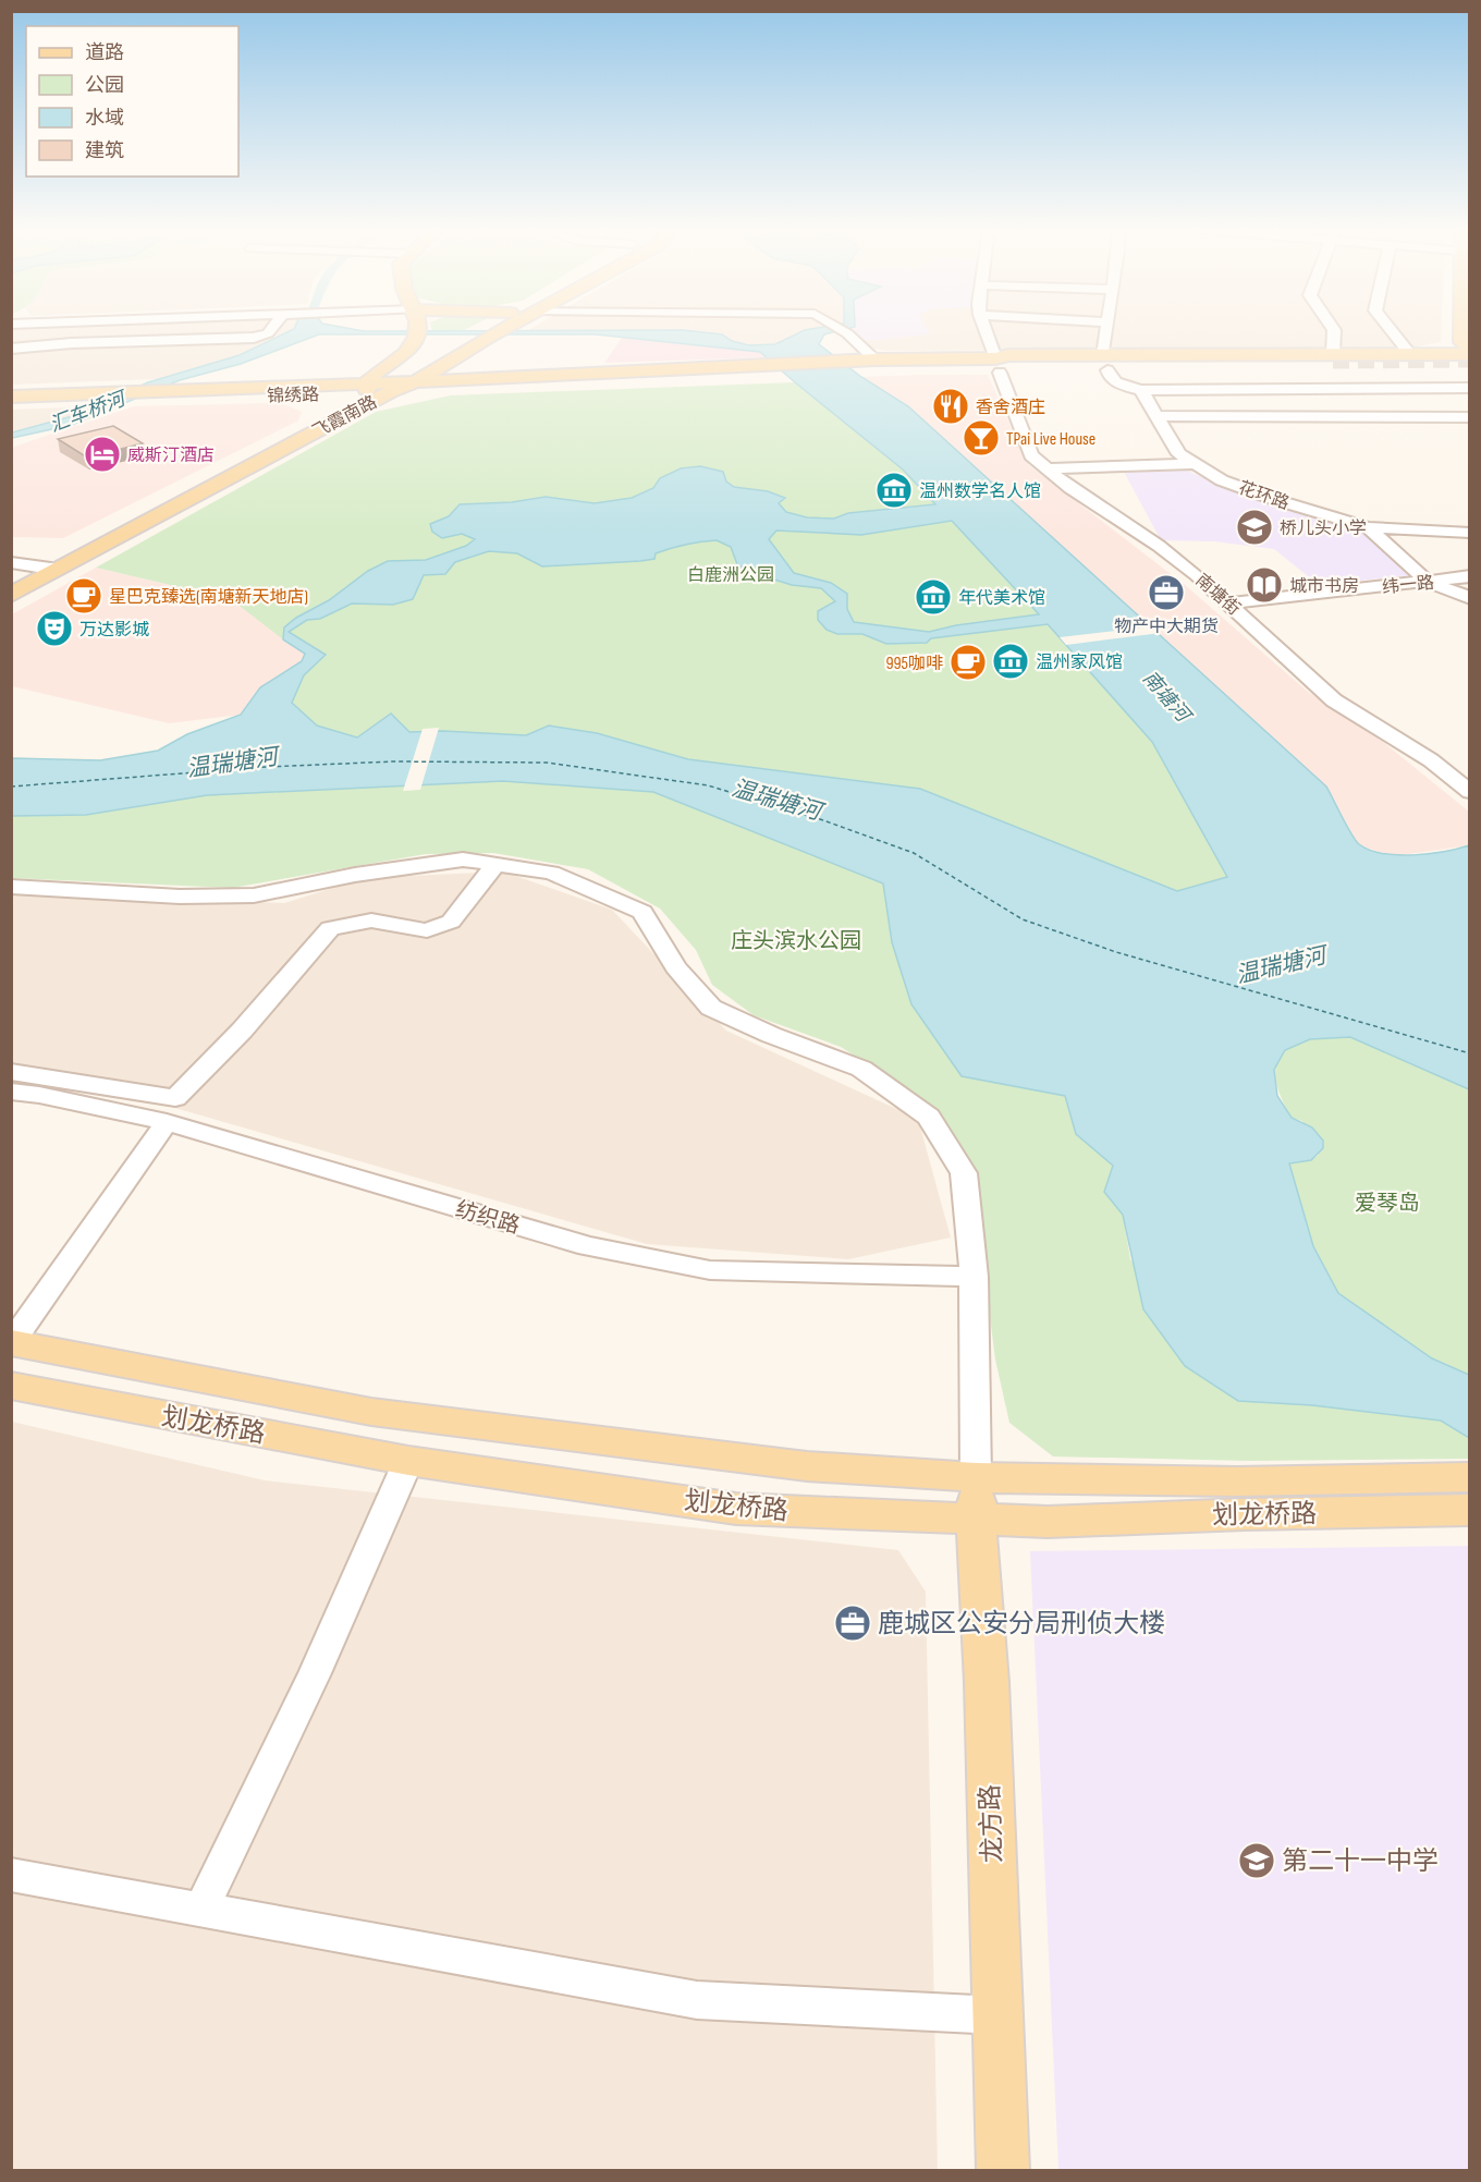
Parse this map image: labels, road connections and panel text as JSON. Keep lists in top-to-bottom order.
{
  "streets": {
    "main road": [
      "锦绣路",
      "飞霞南路",
      "划龙桥路",
      "龙方路"
    ],
    "street": [
      "花环路",
      "纬一路",
      "南塘街",
      "纺织路"
    ]
  },
  "crossings": [
    ["锦绣路", "飞霞南路"],
    ["纬一路", "南塘街"],
    ["划龙桥路", "龙方路"]
  ],
  "water": ["汇车桥河", "南塘河", "温瑞塘河"],
  "parks": ["白鹿洲公园", "庄头滨水公园", "爱琴岛"],
  "places": {
    "restaurant": ["香舍酒庄"],
    "bar": ["TPai Live House"],
    "hotel": ["威斯汀酒店"],
    "museum": ["温州数学名人馆", "年代美术馆", "温州家风馆"],
    "school or university": ["桥儿头小学", "第二十一中学"],
    "library": ["城市书房"],
    "office": ["物产中大期货", "鹿城区公安分局刑侦大楼"],
    "cafe": ["星巴克臻选(南塘新天地店)", "995咖啡"],
    "theatre": ["万达影城"]
  },
  "legend": [
    "道路",
    "公园",
    "水域",
    "建筑"
  ]
}
